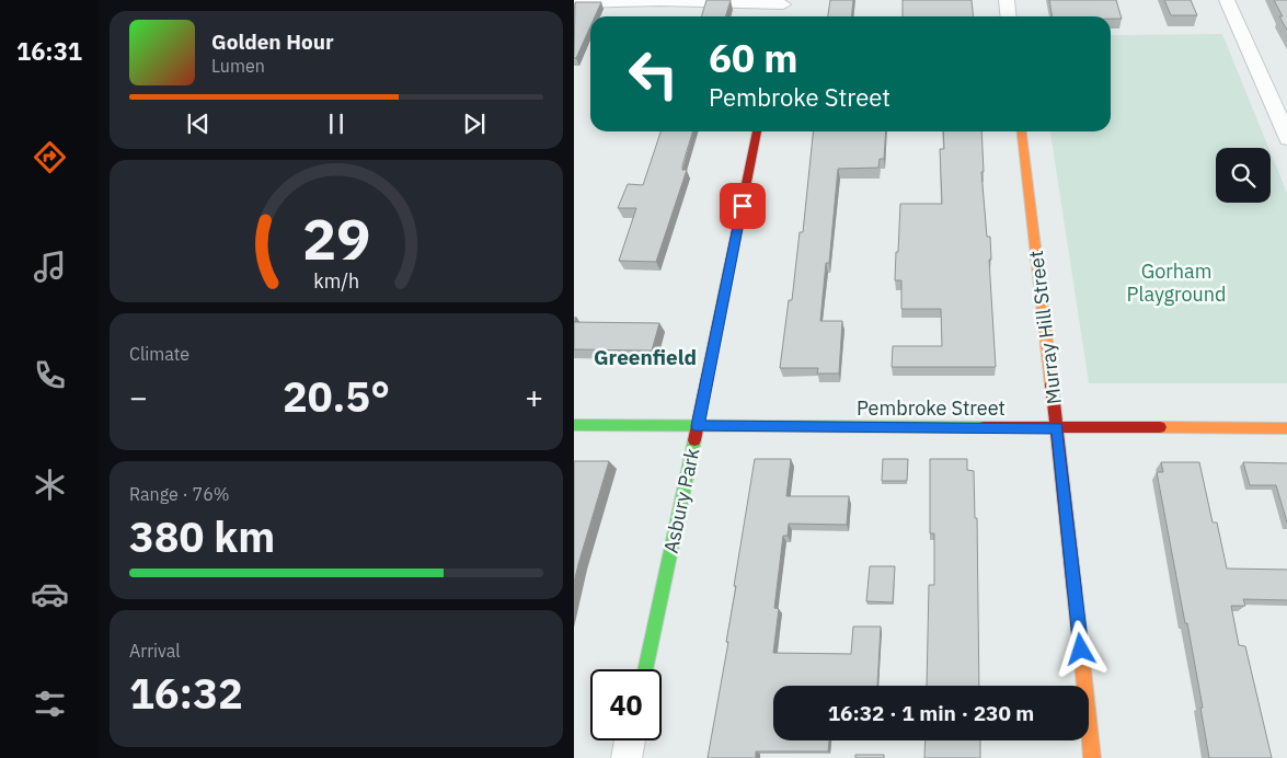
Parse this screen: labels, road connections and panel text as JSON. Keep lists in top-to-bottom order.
{
  "streets": {
    "street": ["Murray Hill Street", "Pembroke Street", "Asbury Park"]
  },
  "crossings": [
    ["Murray Hill Street", "Pembroke Street"],
    ["Pembroke Street", "Asbury Park"]
  ],
  "districts": ["Greenfield"],
  "parks": ["Gorham Playground"],
  "page": {
    "tabs": "16:31",
    "turn": ["60 m", "Pembroke Street"],
    "song": ["Golden Hour", "Lumen"],
    "tile": [
      "Climate",
      ["Range · 76%", "380 km"],
      ["Arrival", "16:32"]
    ],
    "heat": ["−", "20.5°", "+"],
    "limit": "40",
    "trip": "16:32 · 1 min · 230 m",
    "gauge": ["29", "km/h"]
  }
}
